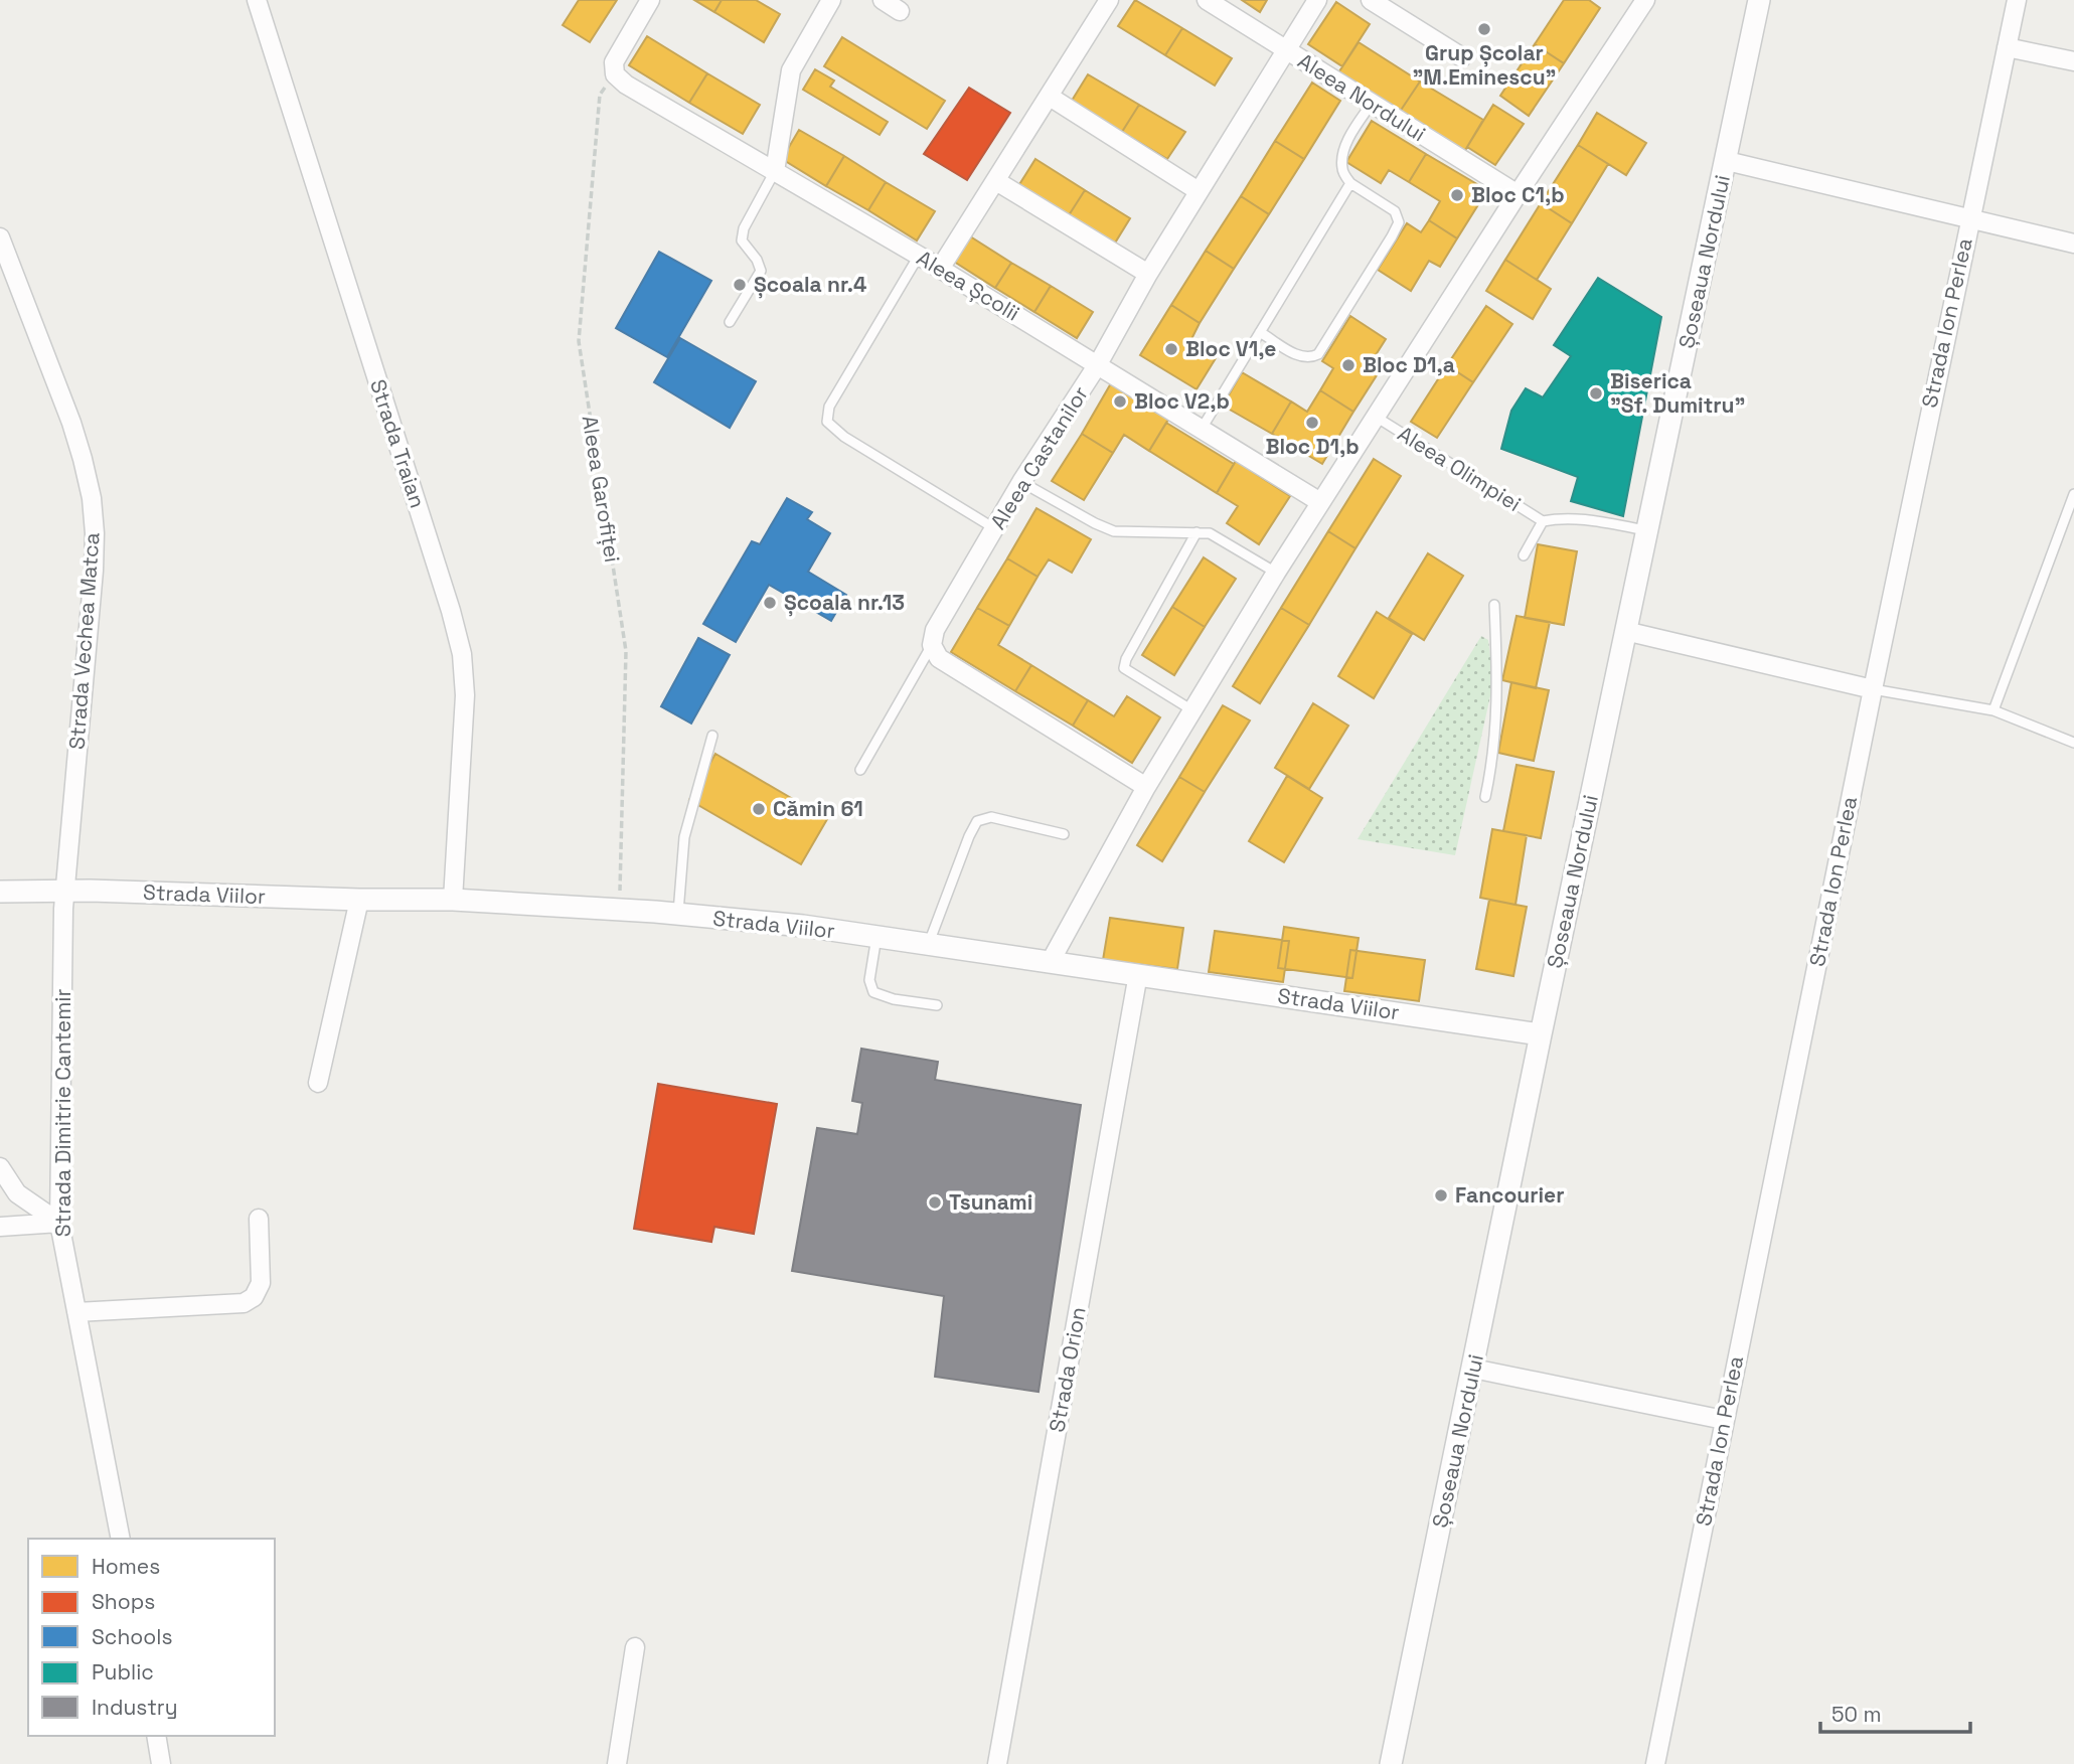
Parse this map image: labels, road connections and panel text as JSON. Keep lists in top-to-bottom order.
{
  "streets": {
    "street": [
      "Aleea Nordului",
      "Șoseaua Nordului",
      "Aleea Școlii",
      "Strada Ion Perlea",
      "Strada Traian",
      "Aleea Castanilor",
      "Strada Vechea Matca",
      "Strada Viilor",
      "Strada Dimitrie Cantemir",
      "Strada Orion"
    ],
    "lane": ["Aleea Olimpiei"],
    "path": ["Aleea Garofiței"]
  },
  "crossings": [
    ["Aleea Nordului", "Aleea Castanilor"],
    ["Șoseaua Nordului", "Aleea Olimpiei"],
    ["Șoseaua Nordului", "Strada Viilor"],
    ["Aleea Școlii", "Aleea Castanilor"],
    ["Aleea Școlii", "Aleea Garofiței"],
    ["Strada Traian", "Strada Viilor"],
    ["Aleea Garofiței", "Strada Viilor"],
    ["Strada Vechea Matca", "Strada Viilor"],
    ["Strada Vechea Matca", "Strada Dimitrie Cantemir"],
    ["Strada Viilor", "Strada Dimitrie Cantemir"],
    ["Strada Viilor", "Strada Orion"]
  ],
  "places": [
    "Grup Școlar \"M.Eminescu\"",
    "Bloc C1,b",
    "Școala nr.4",
    "Bloc V1,e",
    "Bloc D1,a",
    "Biserica \"Sf. Dumitru\"",
    "Bloc V2,b",
    "Bloc D1,b",
    "Școala nr.13",
    "Cămin 61",
    "Fancourier",
    "Tsunami"
  ],
  "legend": [
    "Homes",
    "Shops",
    "Schools",
    "Public",
    "Industry"
  ],
  "scale_bar": "50 m"
}
